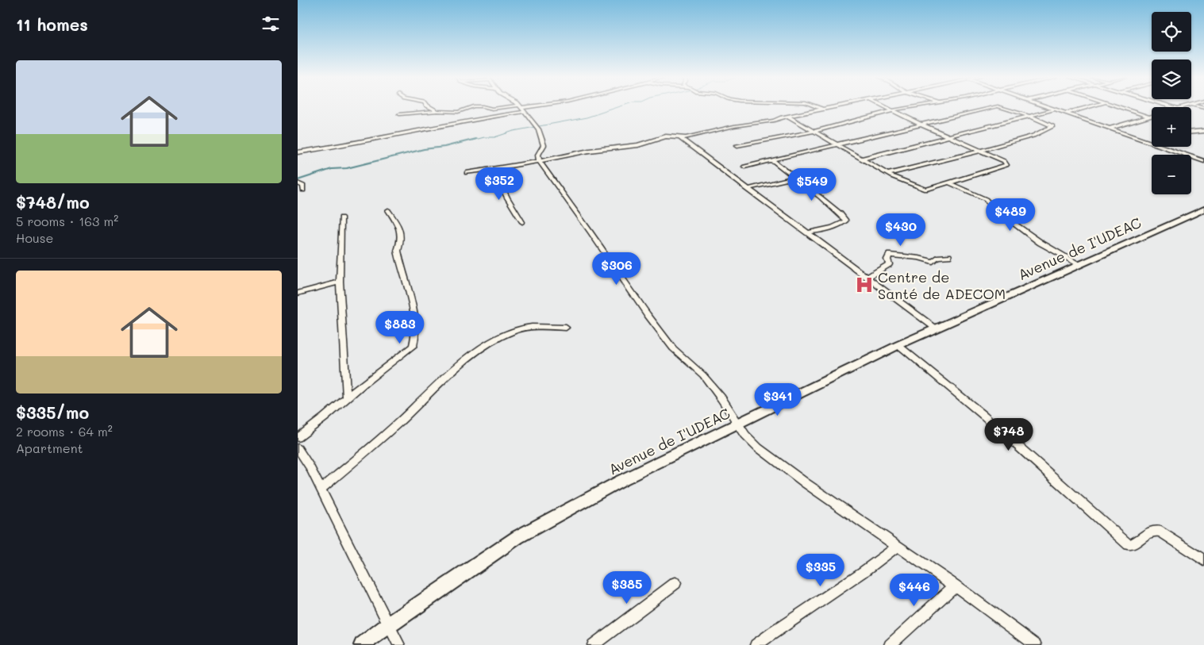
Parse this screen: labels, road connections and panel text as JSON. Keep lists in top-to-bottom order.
{
  "streets": {
    "main road": ["Avenue de I'UDEAC"]
  },
  "places": {
    "hospital": ["Centre de Santé de ADECOM"]
  },
  "page": {
    "heading": "11 homes",
    "map_buttons": ["+", "−"],
    "list": [
      {
        "name": "$748/mo",
        "note": "5 rooms · 163 m² · House"
      },
      {
        "name": "$335/mo",
        "note": "2 rooms · 64 m² · Apartment"
      }
    ],
    "price": [
      "$352",
      "$549",
      "$489",
      "$430",
      "$306",
      "$883",
      "$341",
      "$748",
      "$335",
      "$385",
      "$446"
    ]
  }
}
